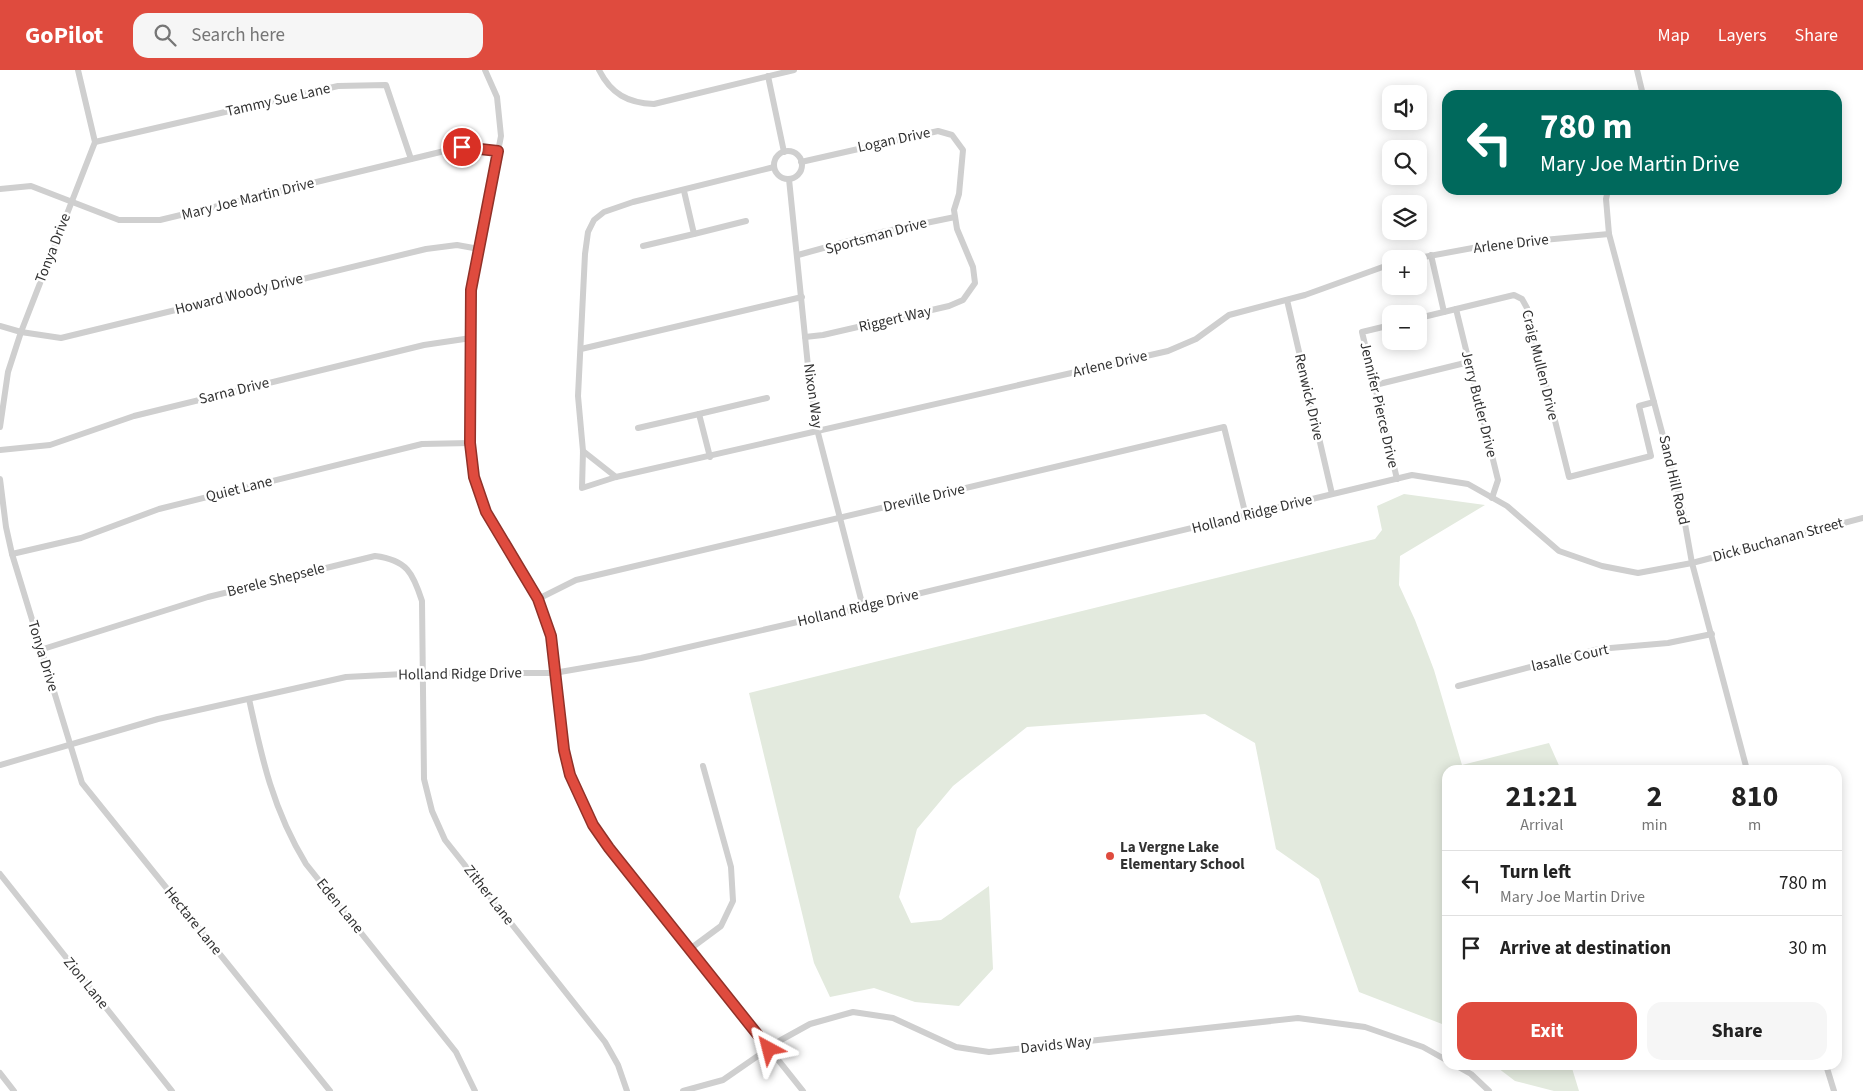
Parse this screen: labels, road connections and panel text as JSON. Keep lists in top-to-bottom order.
{
  "streets": {
    "street": [
      "Tammy Sue Lane",
      "Logan Drive",
      "Mary Joe Martin Drive",
      "Sportsman Drive",
      "Arlene Drive",
      "Tonya Drive",
      "Howard Woody Drive",
      "Riggert Way",
      "Craig Mullen Drive",
      "Sarna Drive",
      "Nixon Way",
      "Renwick Drive",
      "Jerry Butler Drive",
      "Jennifer Pierce Drive",
      "Sand Hill Road",
      "Quiet Lane",
      "Dreville Drive",
      "Holland Ridge Drive",
      "Dick Buchanan Street",
      "Berele Shepsele",
      "lasalle Court",
      "Zither Lane",
      "Eden Lane",
      "Hectare Lane",
      "Zion Lane",
      "Davids Way"
    ]
  },
  "crossings": [
    ["Tammy Sue Lane", "Mary Joe Martin Drive"],
    ["Tammy Sue Lane", "Tonya Drive"],
    ["Logan Drive", "Sportsman Drive"],
    ["Logan Drive", "Riggert Way"],
    ["Logan Drive", "Nixon Way"],
    ["Mary Joe Martin Drive", "Tonya Drive"],
    ["Sportsman Drive", "Nixon Way"],
    ["Arlene Drive", "Nixon Way"],
    ["Arlene Drive", "Renwick Drive"],
    ["Arlene Drive", "Sand Hill Road"],
    ["Tonya Drive", "Howard Woody Drive"],
    ["Tonya Drive", "Quiet Lane"],
    ["Tonya Drive", "Holland Ridge Drive"],
    ["Tonya Drive", "Berele Shepsele"],
    ["Tonya Drive", "Hectare Lane"],
    ["Riggert Way", "Nixon Way"],
    ["Craig Mullen Drive", "Jerry Butler Drive"],
    ["Craig Mullen Drive", "Sand Hill Road"],
    ["Nixon Way", "Dreville Drive"],
    ["Nixon Way", "Holland Ridge Drive"],
    ["Renwick Drive", "Holland Ridge Drive"],
    ["Jerry Butler Drive", "Holland Ridge Drive"],
    ["Jennifer Pierce Drive", "Holland Ridge Drive"],
    ["Sand Hill Road", "Holland Ridge Drive"],
    ["Sand Hill Road", "Dick Buchanan Street"],
    ["Sand Hill Road", "lasalle Court"],
    ["Dreville Drive", "Holland Ridge Drive"],
    ["Holland Ridge Drive", "Dick Buchanan Street"],
    ["Holland Ridge Drive", "Berele Shepsele"],
    ["Holland Ridge Drive", "Zither Lane"],
    ["Holland Ridge Drive", "Eden Lane"],
    ["Holland Ridge Drive", "Hectare Lane"],
    ["Berele Shepsele", "Zither Lane"]
  ],
  "places": ["La Vergne Lake Elementary School"],
  "page": {
    "header": "GoPilot",
    "search": "Search here",
    "nav": ["Map", "Layers", "Share"],
    "map_buttons": ["+", "−"],
    "turn": ["780 m", "Mary Joe Martin Drive"],
    "eta": [
      "21:21",
      "Arrival",
      "2",
      "min",
      "810",
      "m"
    ],
    "list": [
      {
        "name": "Turn left",
        "note": "Mary Joe Martin Drive",
        "value": "780 m"
      },
      {
        "name": "Arrive at destination",
        "value": "30 m"
      }
    ],
    "buttons": ["Exit", "Share"]
  }
}
